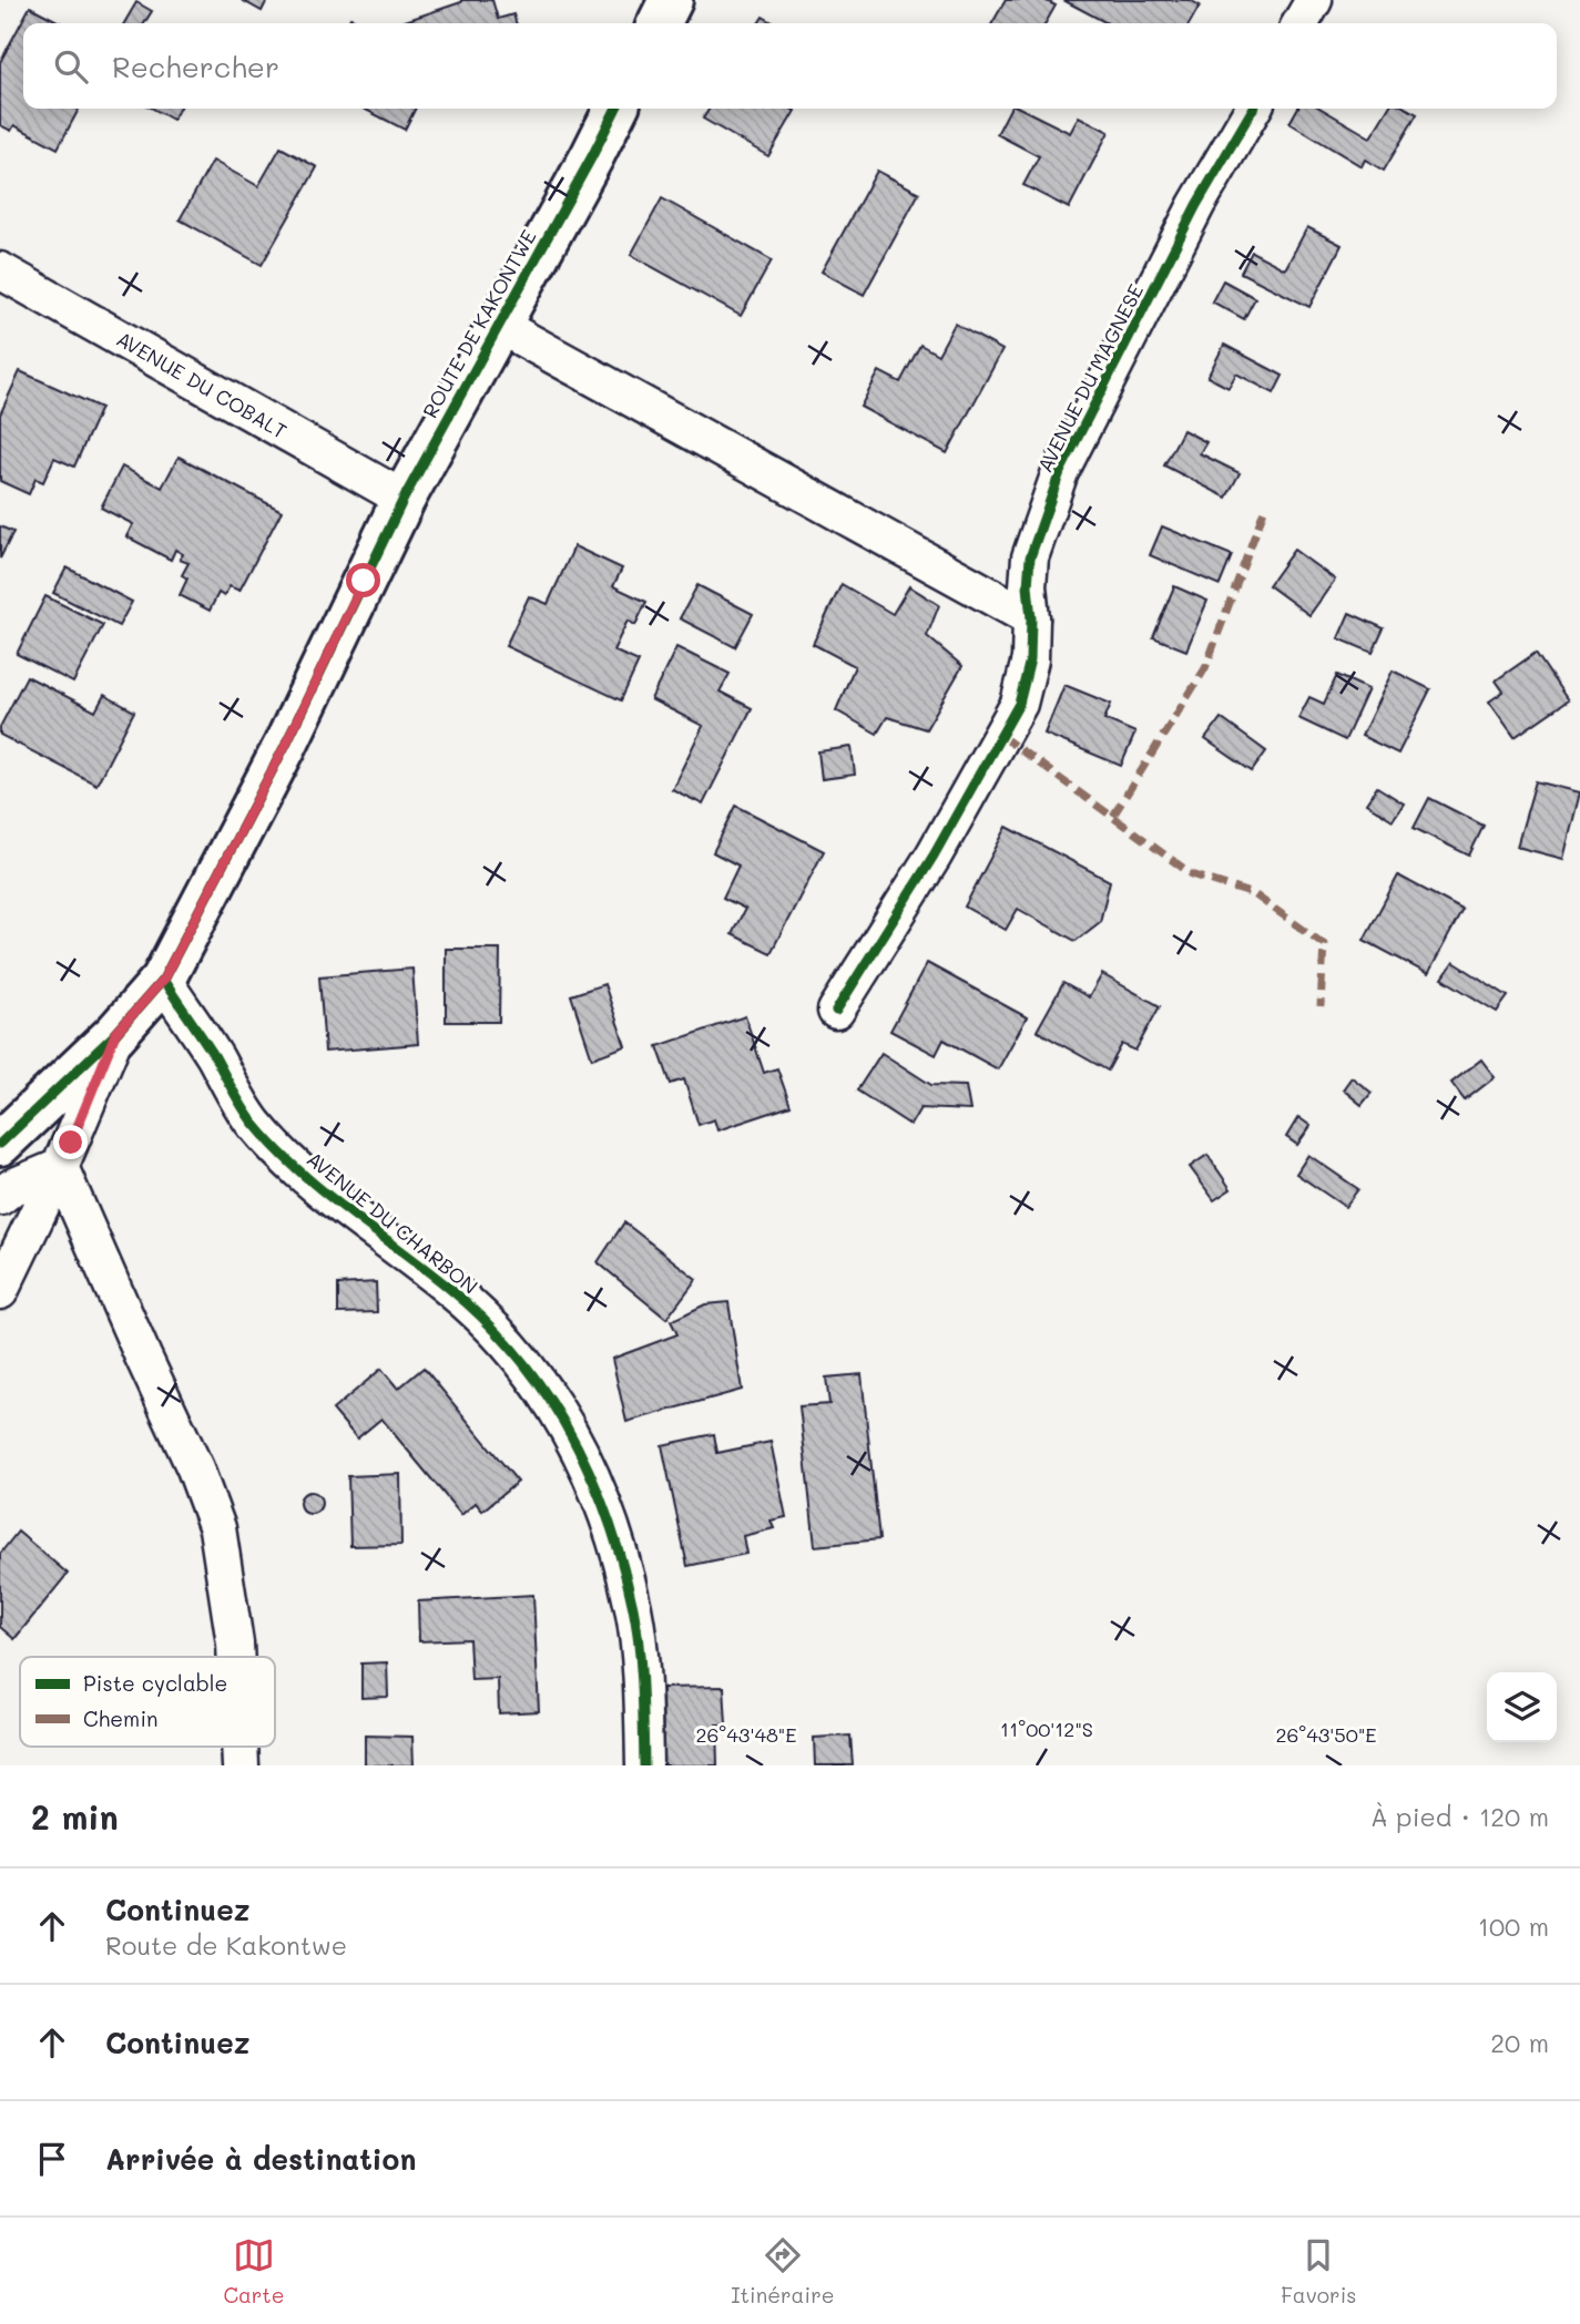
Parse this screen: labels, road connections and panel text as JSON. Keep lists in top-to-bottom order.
{
  "streets": {
    "street": [
      "ROUTE DE KAKONTWE",
      "AVENUE DU MAGNESE",
      "AVENUE DU COBALT",
      "AVENUE DU CHARBON"
    ]
  },
  "crossings": [
    ["ROUTE DE KAKONTWE", "AVENUE DU COBALT"],
    ["ROUTE DE KAKONTWE", "AVENUE DU CHARBON"]
  ],
  "legend": ["Piste cyclable", "Chemin"],
  "page": {
    "search": "Rechercher",
    "heading": ["2 min", "À pied · 120 m"],
    "list": [
      ["Continuez", "Route de Kakontwe", "100 m"],
      ["Continuez", "20 m"],
      "Arrivée à destination"
    ],
    "nav": ["Carte", "Itinéraire", "Favoris"]
  },
  "coordinates": ["11°00'12\"S", "26°43'48\"E", "26°43'50\"E"]
}
